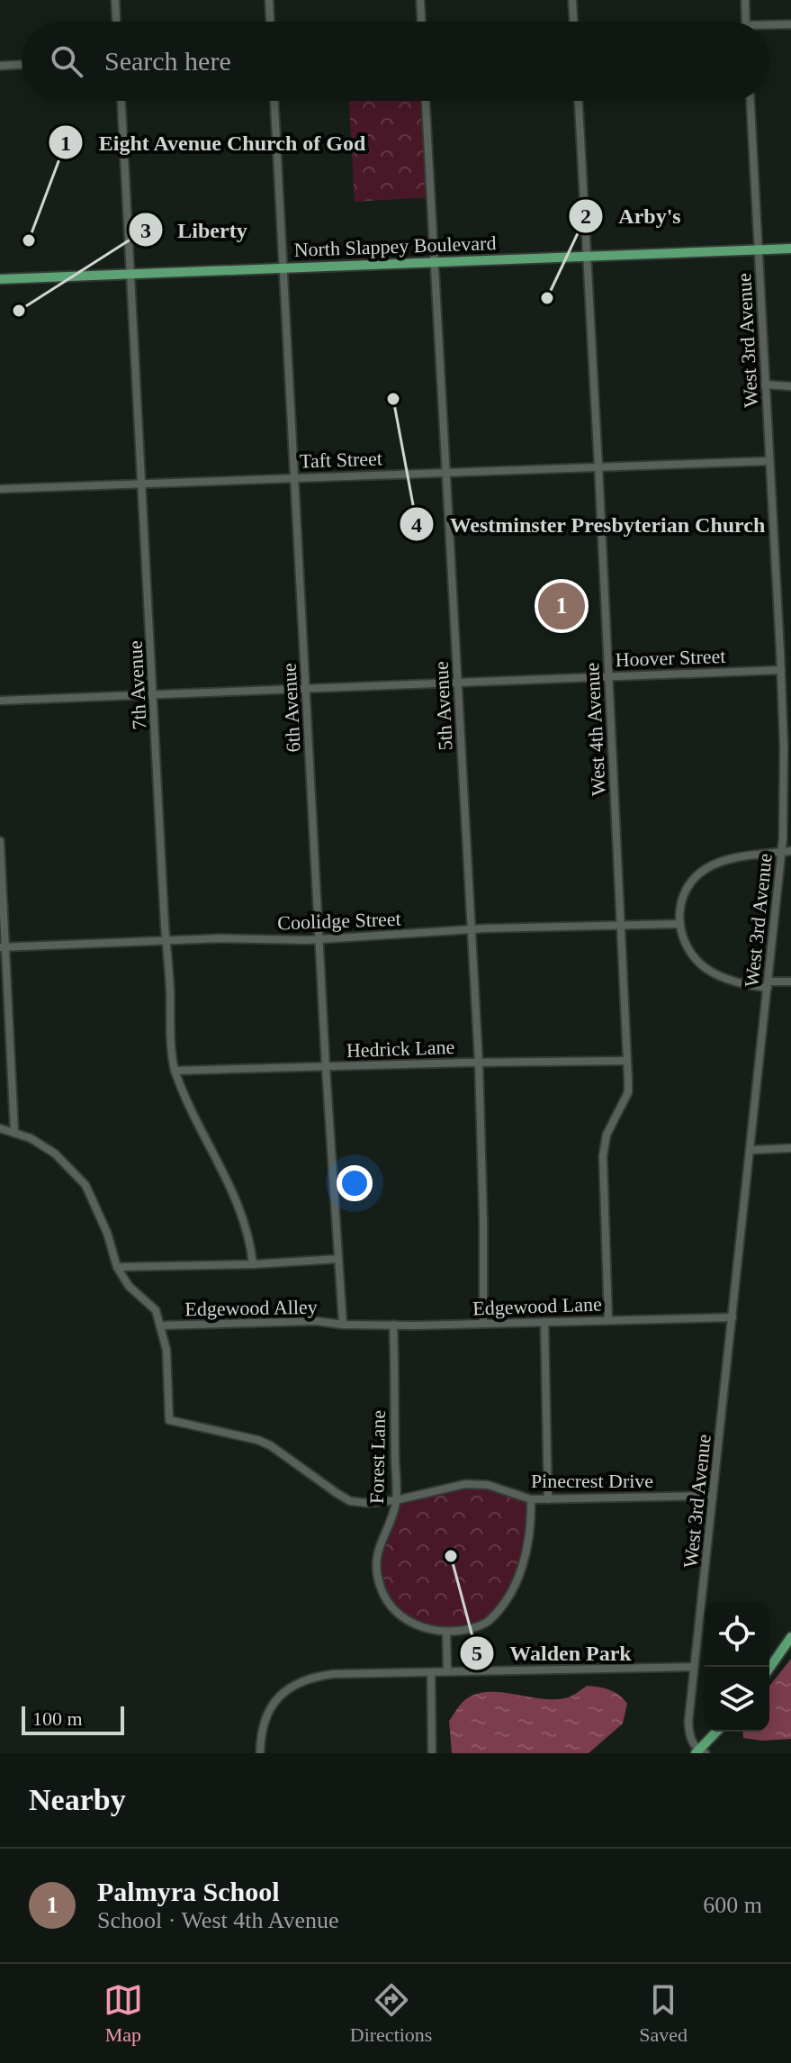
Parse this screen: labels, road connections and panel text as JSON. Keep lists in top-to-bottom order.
{
  "streets": {
    "main road": ["North Slappey Boulevard"],
    "street": [
      "West 3rd Avenue",
      "Taft Street",
      "Hoover Street",
      "7th Avenue",
      "5th Avenue",
      "6th Avenue",
      "West 4th Avenue",
      "Coolidge Street",
      "Hedrick Lane",
      "Edgewood Lane",
      "Edgewood Alley",
      "Forest Lane",
      "Pinecrest Drive"
    ]
  },
  "crossings": [
    ["North Slappey Boulevard", "West 3rd Avenue"],
    ["North Slappey Boulevard", "7th Avenue"],
    ["North Slappey Boulevard", "5th Avenue"],
    ["North Slappey Boulevard", "6th Avenue"],
    ["North Slappey Boulevard", "West 4th Avenue"],
    ["West 3rd Avenue", "Taft Street"],
    ["West 3rd Avenue", "Hoover Street"],
    ["West 3rd Avenue", "Edgewood Lane"],
    ["West 3rd Avenue", "Pinecrest Drive"],
    ["Taft Street", "7th Avenue"],
    ["Taft Street", "5th Avenue"],
    ["Taft Street", "6th Avenue"],
    ["Taft Street", "West 4th Avenue"],
    ["Hoover Street", "7th Avenue"],
    ["Hoover Street", "5th Avenue"],
    ["Hoover Street", "6th Avenue"],
    ["Hoover Street", "West 4th Avenue"],
    ["7th Avenue", "Coolidge Street"],
    ["7th Avenue", "Hedrick Lane"],
    ["5th Avenue", "Coolidge Street"],
    ["5th Avenue", "Hedrick Lane"],
    ["5th Avenue", "Edgewood Lane"],
    ["6th Avenue", "Coolidge Street"],
    ["6th Avenue", "Hedrick Lane"],
    ["6th Avenue", "Edgewood Lane"],
    ["6th Avenue", "Edgewood Alley"],
    ["West 4th Avenue", "Coolidge Street"],
    ["West 4th Avenue", "Hedrick Lane"],
    ["West 4th Avenue", "Edgewood Lane"],
    ["Edgewood Lane", "Edgewood Alley"],
    ["Edgewood Lane", "Forest Lane"],
    ["Edgewood Alley", "Pinecrest Drive"],
    ["Forest Lane", "Pinecrest Drive"]
  ],
  "places": [
    "Eight Avenue Church of God",
    "Arby's",
    "Liberty",
    "Westminster Presbyterian Church",
    "Walden Park"
  ],
  "scale_bar": "100 m",
  "page": {
    "search": "Search here",
    "pins": "1",
    "scale": "100 m",
    "heading": "Nearby",
    "list": [
      {
        "mark": "1",
        "name": "Palmyra School",
        "note": "School · West 4th Avenue",
        "value": "600 m"
      }
    ],
    "nav": ["Map", "Directions", "Saved"]
  }
}
